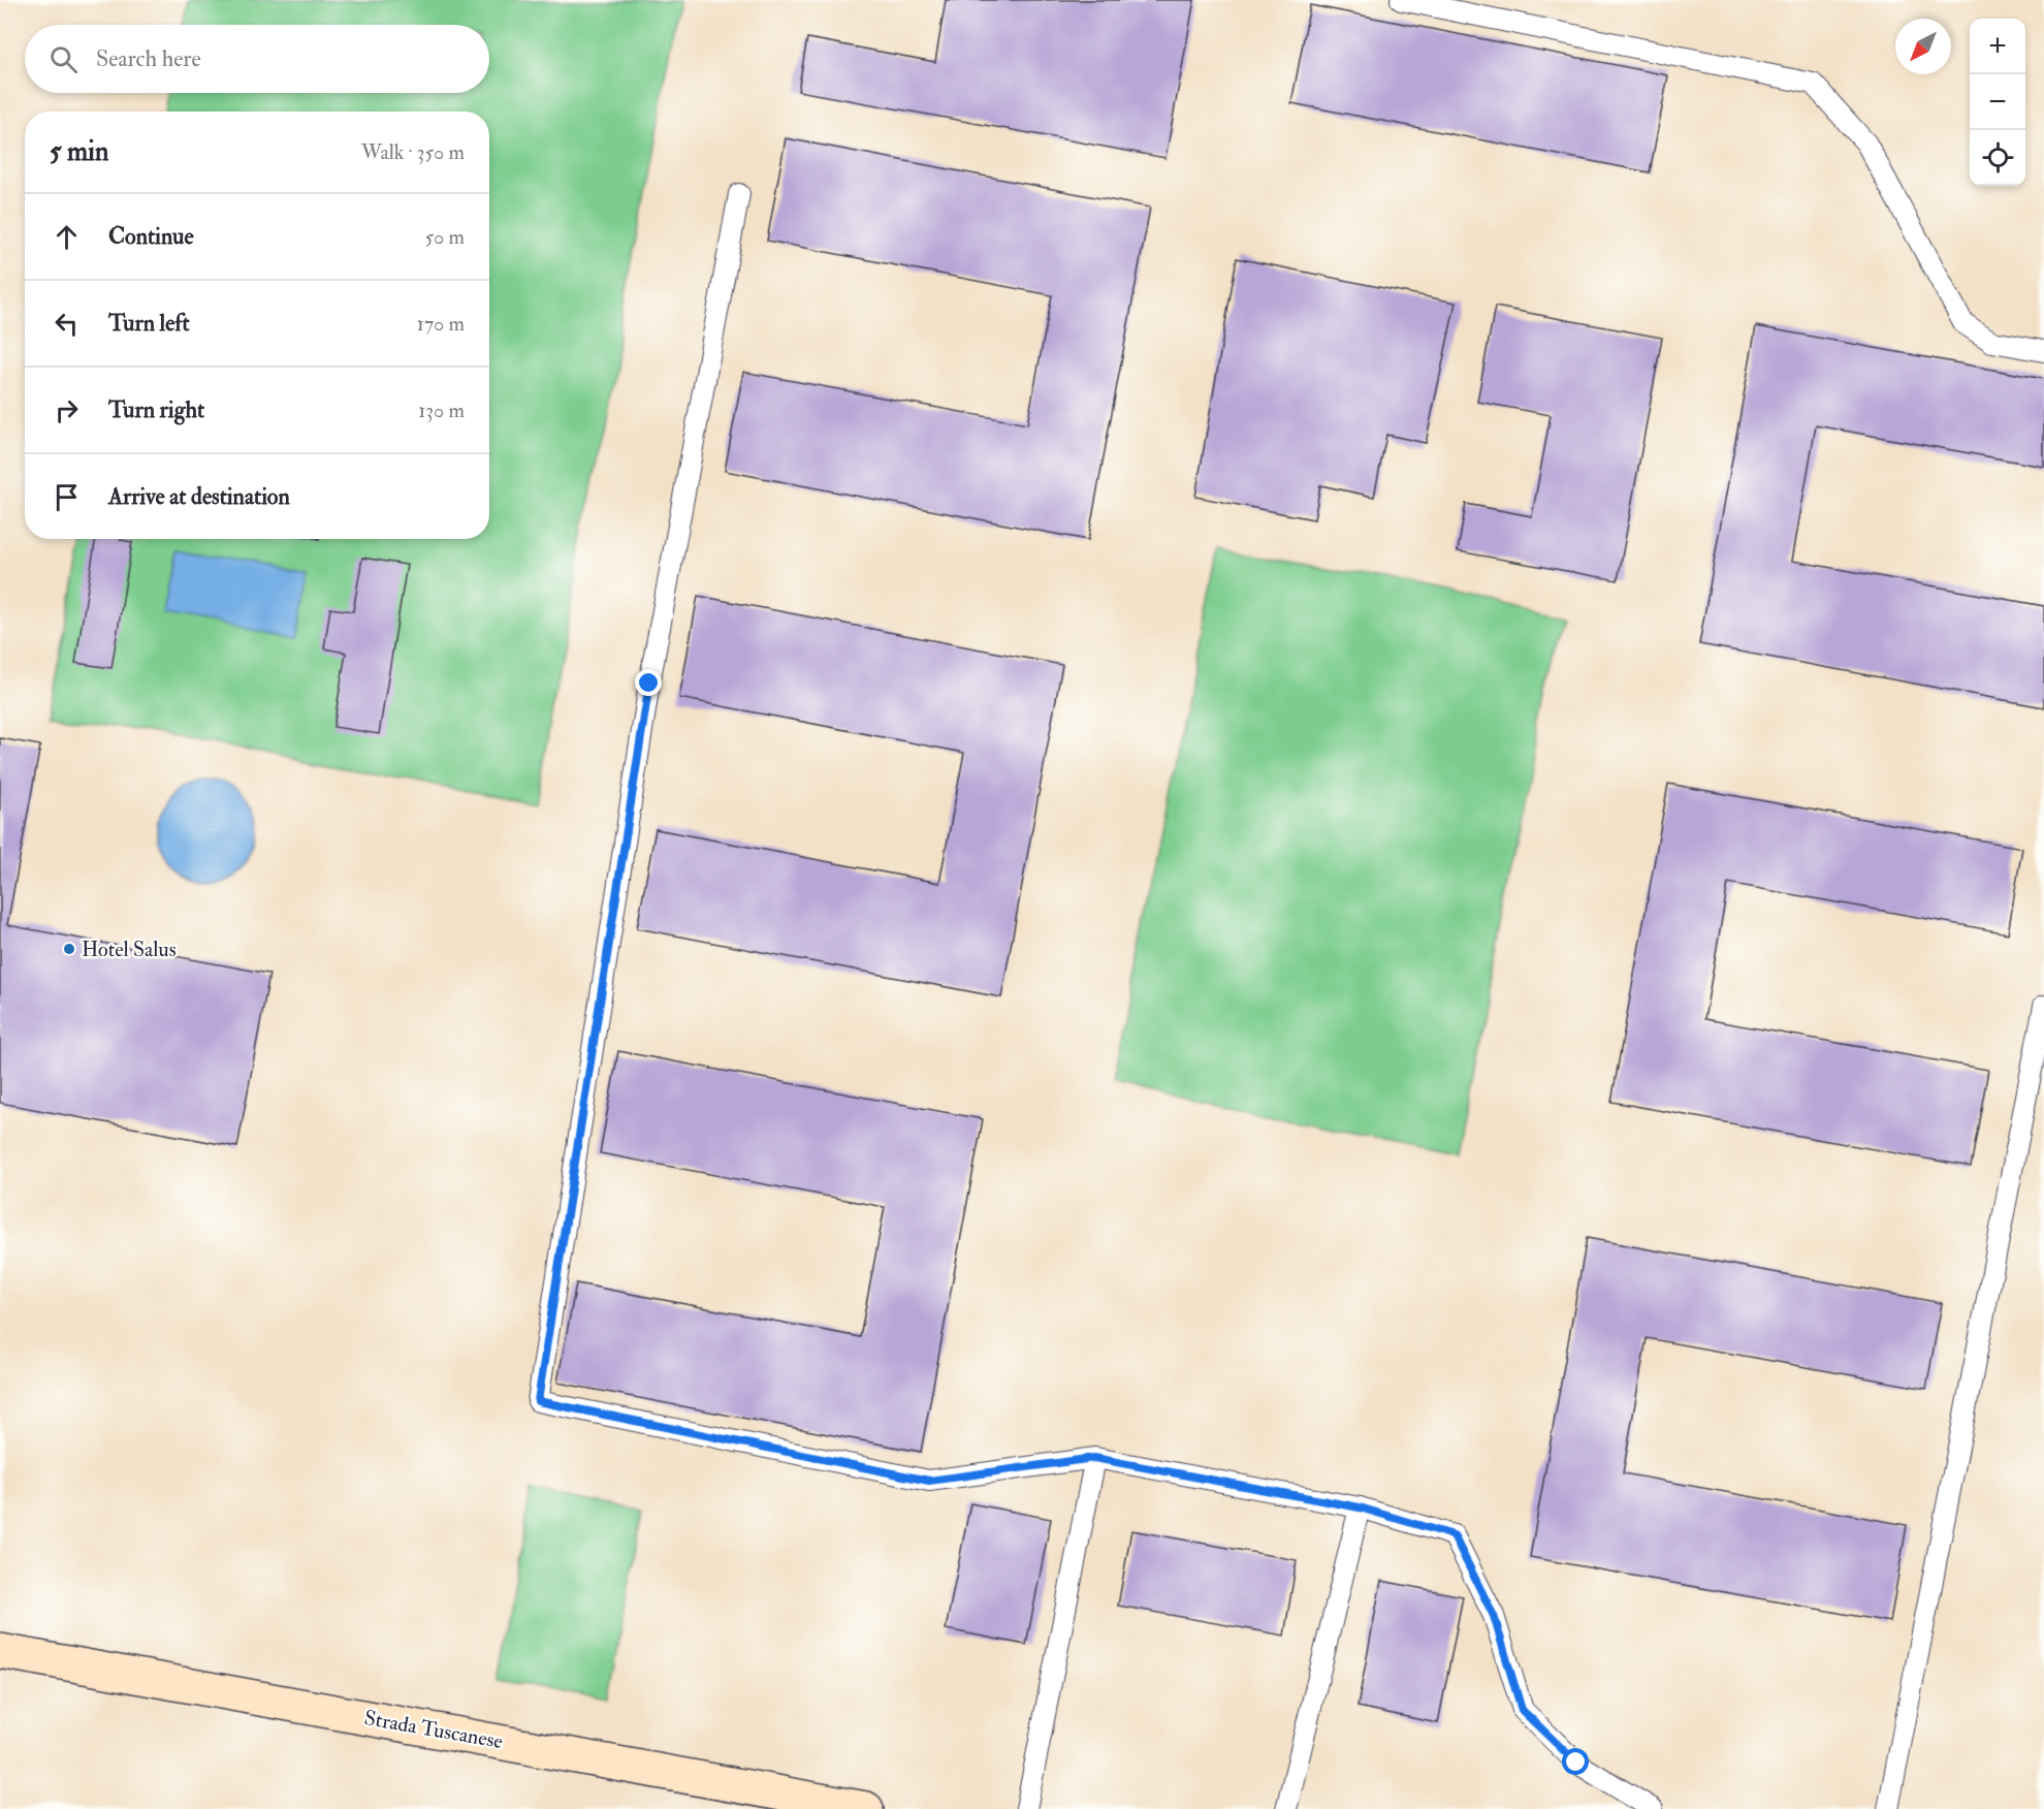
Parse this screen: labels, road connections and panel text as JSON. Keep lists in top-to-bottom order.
{
  "streets": {
    "main road": ["Strada Tuscanese"]
  },
  "places": ["Hotel Salus"],
  "north": "bottom left",
  "page": {
    "map_buttons": ["+", "−"],
    "search": "Search here",
    "heading": ["5 min", "Walk · 350 m"],
    "list": [
      ["Continue", "50 m"],
      ["Turn left", "170 m"],
      ["Turn right", "130 m"],
      "Arrive at destination"
    ]
  }
}
